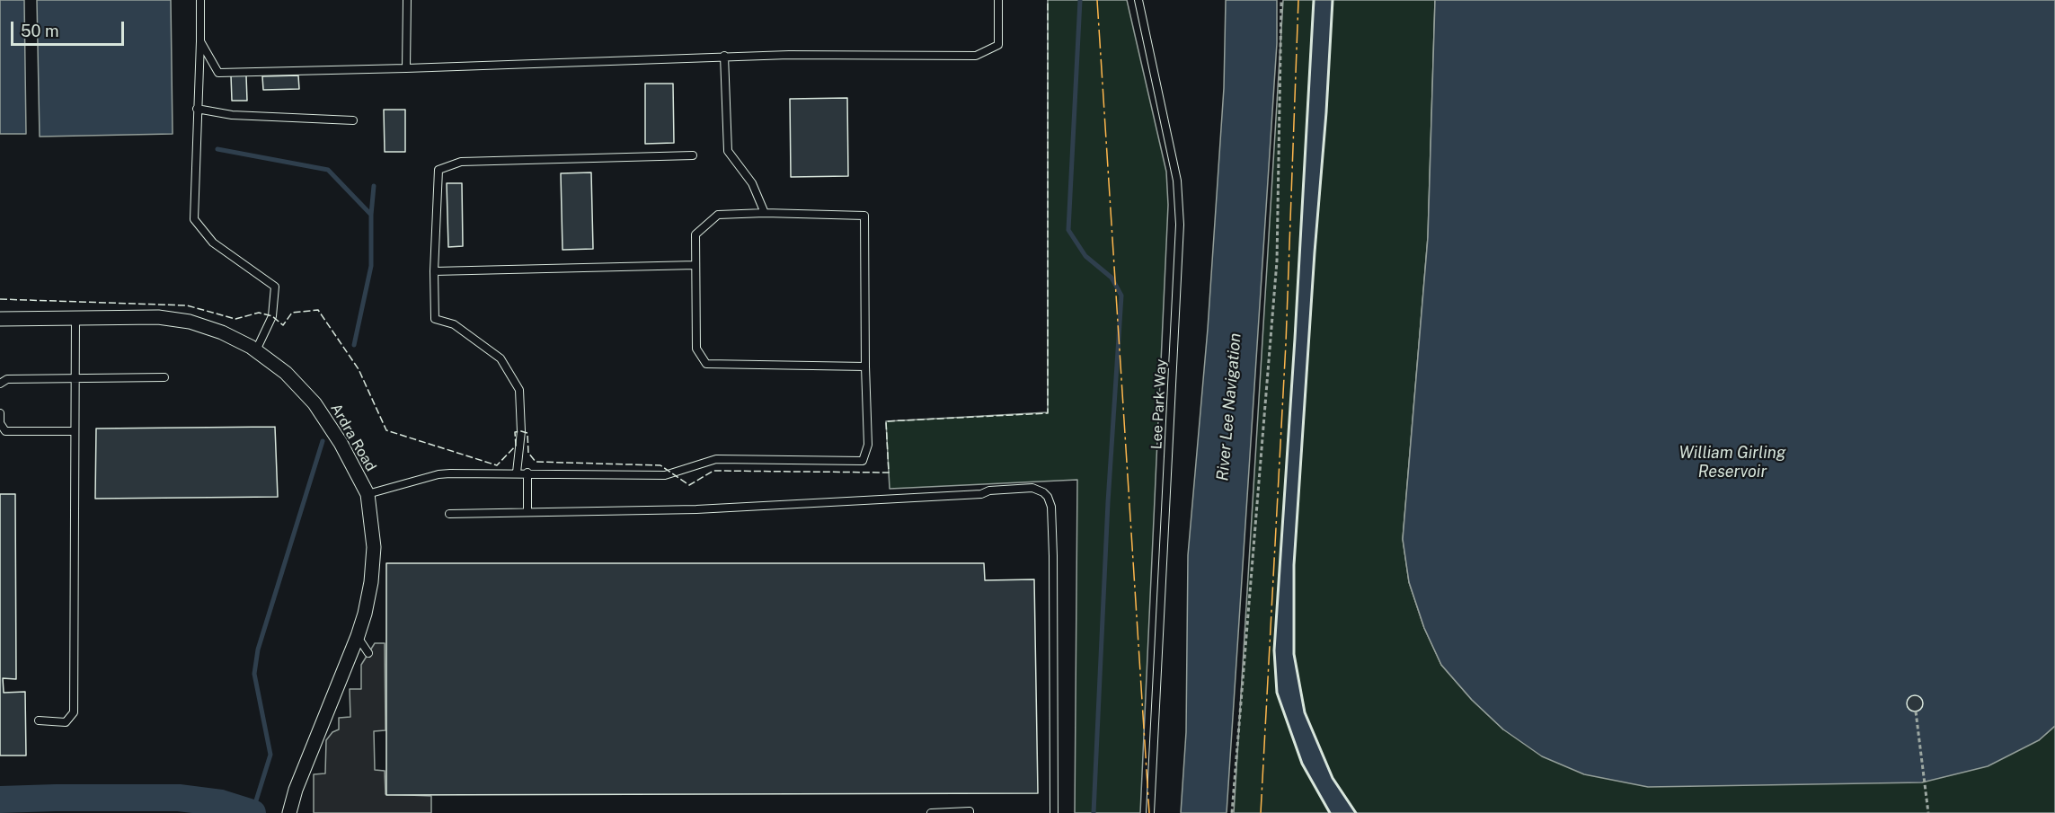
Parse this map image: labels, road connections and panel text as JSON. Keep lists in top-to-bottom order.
{
  "streets": {
    "street": ["Ardra Road"],
    "lane": ["Lee Park Way"]
  },
  "water": ["River Lee Navigation", "William Girling Reservoir"],
  "scale_bar": "50 m"
}
